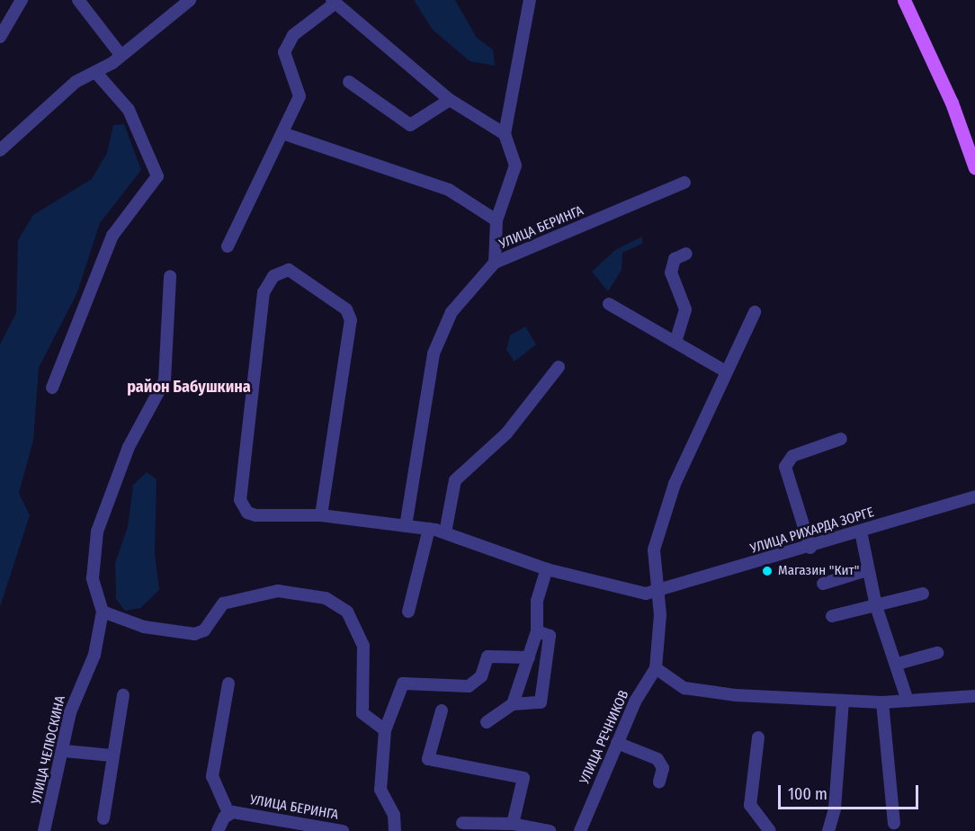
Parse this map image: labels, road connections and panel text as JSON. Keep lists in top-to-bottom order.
{
  "streets": {
    "street": [
      "УЛИЦА БЕРИНГА",
      "УЛИЦА РИХАРДА ЗОРГЕ",
      "УЛИЦА РЕЧНИКОВ",
      "УЛИЦА ЧЕЛЮСКИНА"
    ]
  },
  "crossings": [
    ["УЛИЦА БЕРИНГА", "УЛИЦА РИХАРДА ЗОРГЕ"],
    ["УЛИЦА РИХАРДА ЗОРГЕ", "УЛИЦА РЕЧНИКОВ"]
  ],
  "districts": ["район Бабушкина"],
  "places": ["Магазин \"Кит\""],
  "scale_bar": "100 m"
}
